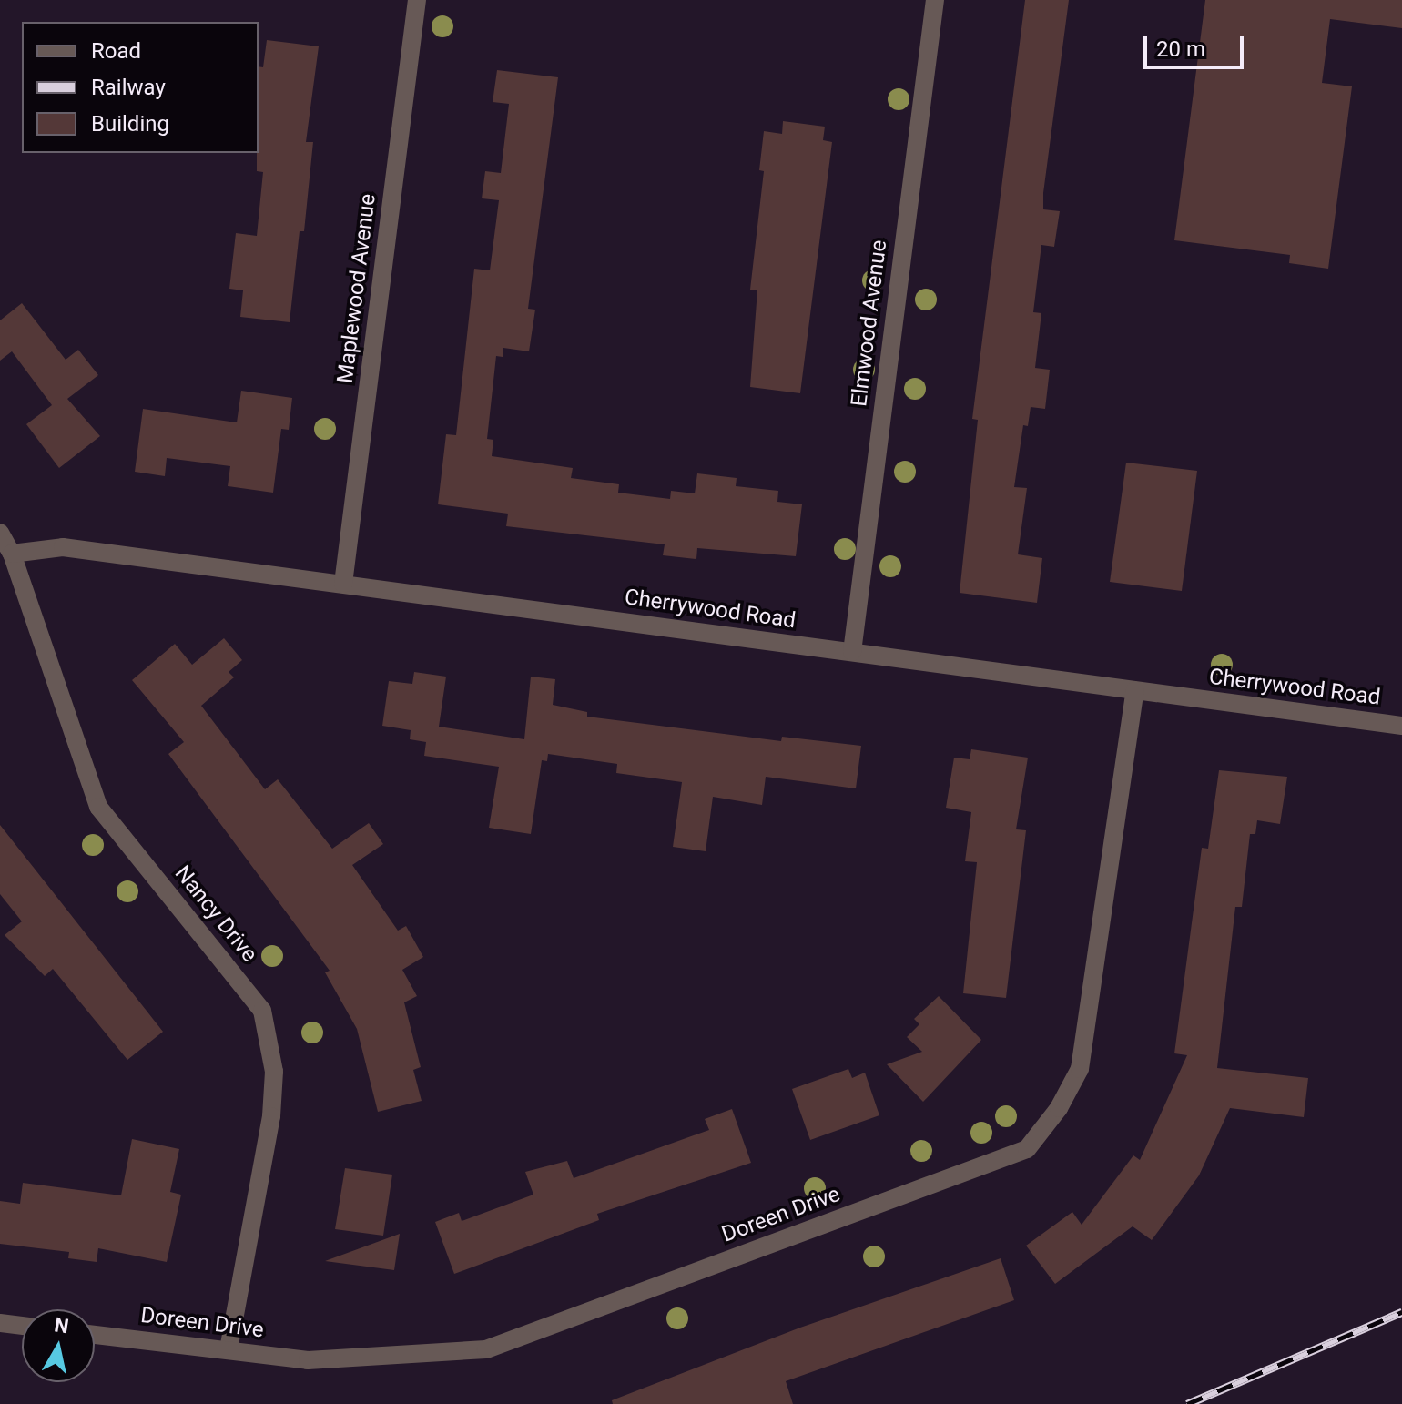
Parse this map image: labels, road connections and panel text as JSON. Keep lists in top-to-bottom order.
{
  "streets": {
    "street": [
      "Maplewood Avenue",
      "Elmwood Avenue",
      "Cherrywood Road",
      "Nancy Drive",
      "Doreen Drive"
    ]
  },
  "crossings": [
    ["Maplewood Avenue", "Cherrywood Road"],
    ["Elmwood Avenue", "Cherrywood Road"],
    ["Cherrywood Road", "Nancy Drive"],
    ["Cherrywood Road", "Doreen Drive"],
    ["Nancy Drive", "Doreen Drive"]
  ],
  "legend": ["Road", "Railway", "Building"],
  "scale_bar": "20 m",
  "north": "top"
}
